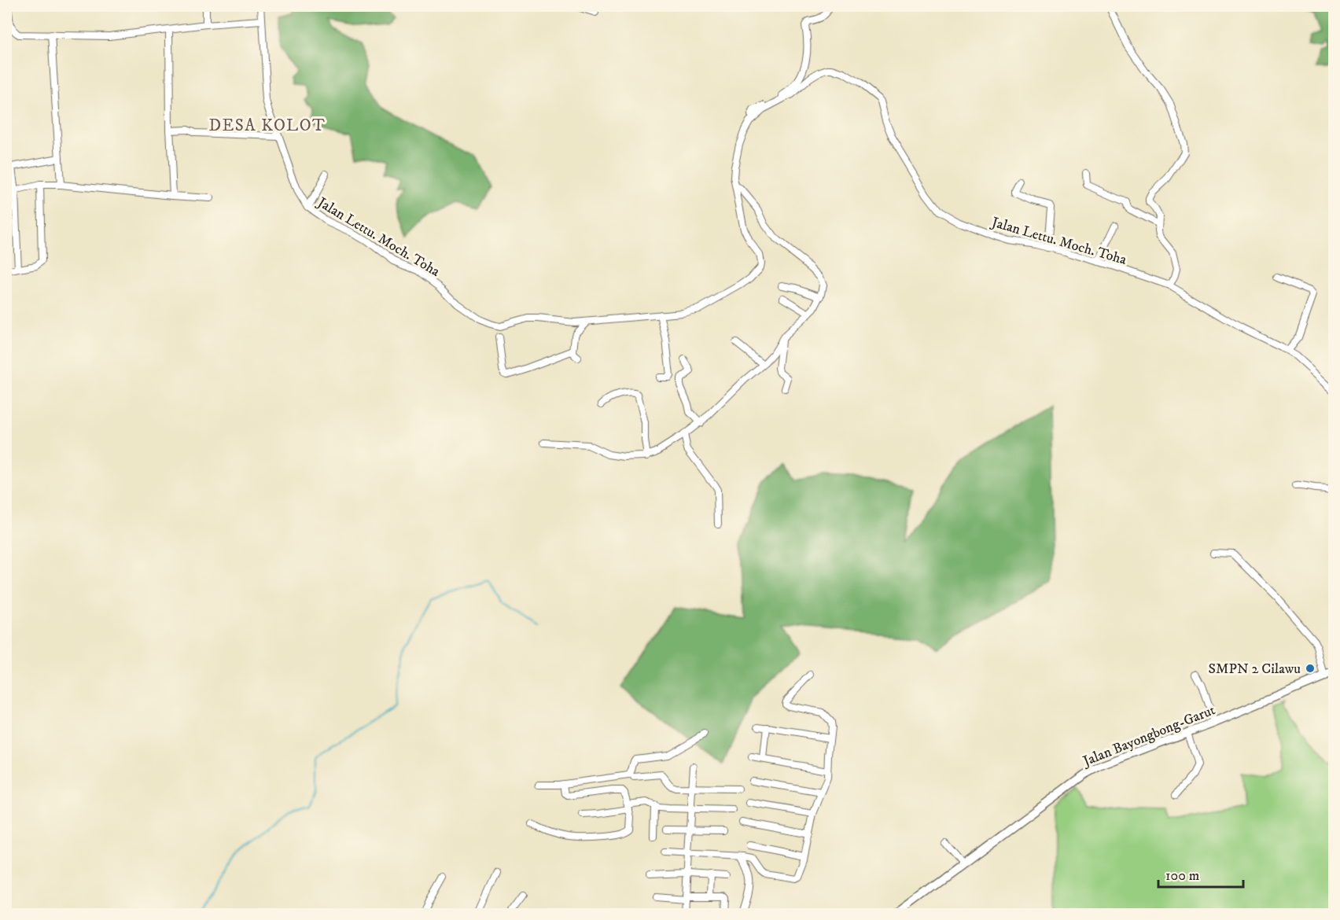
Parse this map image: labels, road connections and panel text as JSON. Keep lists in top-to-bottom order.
{
  "streets": {
    "main road": ["Jalan Bayongbong-Garut"],
    "street": ["Jalan Lettu. Moch. Toha"]
  },
  "districts": ["DESA KOLOT"],
  "places": ["SMPN 2 Cilawu"],
  "scale_bar": "100 m"
}
